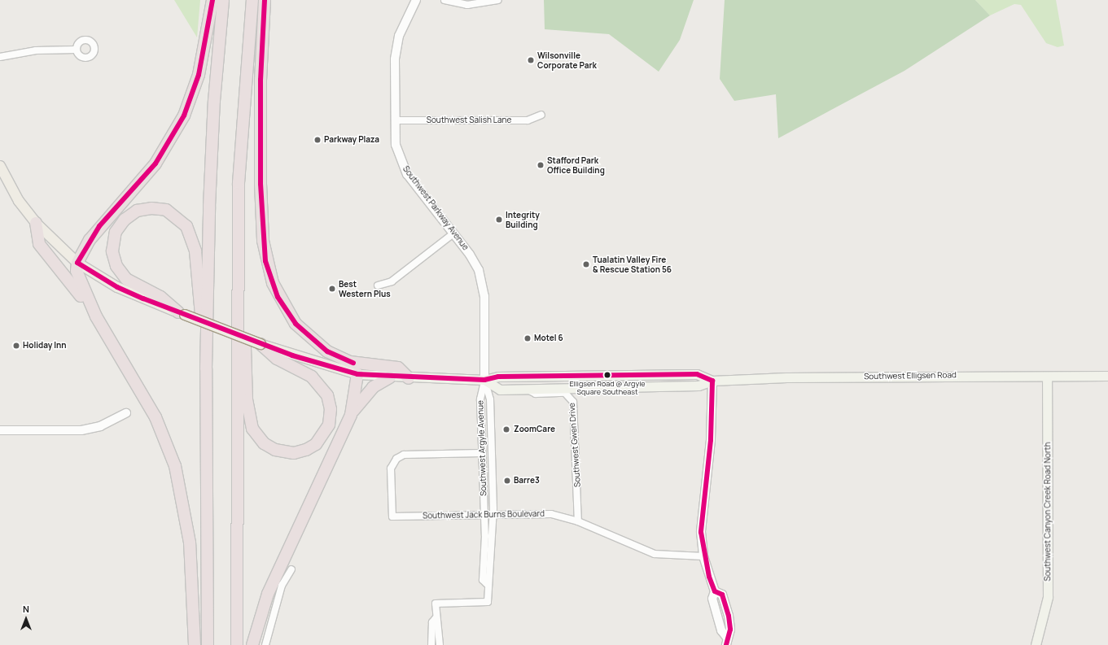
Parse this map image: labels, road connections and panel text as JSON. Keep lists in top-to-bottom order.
{
  "streets": {
    "main road": ["Southwest Elligsen Road", "Southwest Canyon Creek Road North"],
    "street": [
      "Southwest Salish Lane",
      "Southwest Parkway Avenue",
      "Southwest Gwen Drive",
      "Southwest Argyle Avenue",
      "Southwest Jack Burns Boulevard"
    ]
  },
  "crossings": [
    ["Southwest Salish Lane", "Southwest Parkway Avenue"],
    ["Southwest Parkway Avenue", "Southwest Elligsen Road"],
    ["Southwest Parkway Avenue", "Southwest Argyle Avenue"],
    ["Southwest Elligsen Road", "Southwest Gwen Drive"],
    ["Southwest Elligsen Road", "Southwest Argyle Avenue"],
    ["Southwest Elligsen Road", "Southwest Canyon Creek Road North"],
    ["Southwest Gwen Drive", "Southwest Jack Burns Boulevard"],
    ["Southwest Argyle Avenue", "Southwest Jack Burns Boulevard"]
  ],
  "places": [
    "Wilsonville Corporate Park",
    "Parkway Plaza",
    "Stafford Park Office Building",
    "Integrity Building",
    "Tualatin Valley Fire & Rescue Station 56",
    "Best Western Plus",
    "Motel 6",
    "Holiday Inn",
    "Elligsen Road @ Argyle Square Southeast",
    "ZoomCare",
    "Barre3"
  ],
  "north": "top"
}
